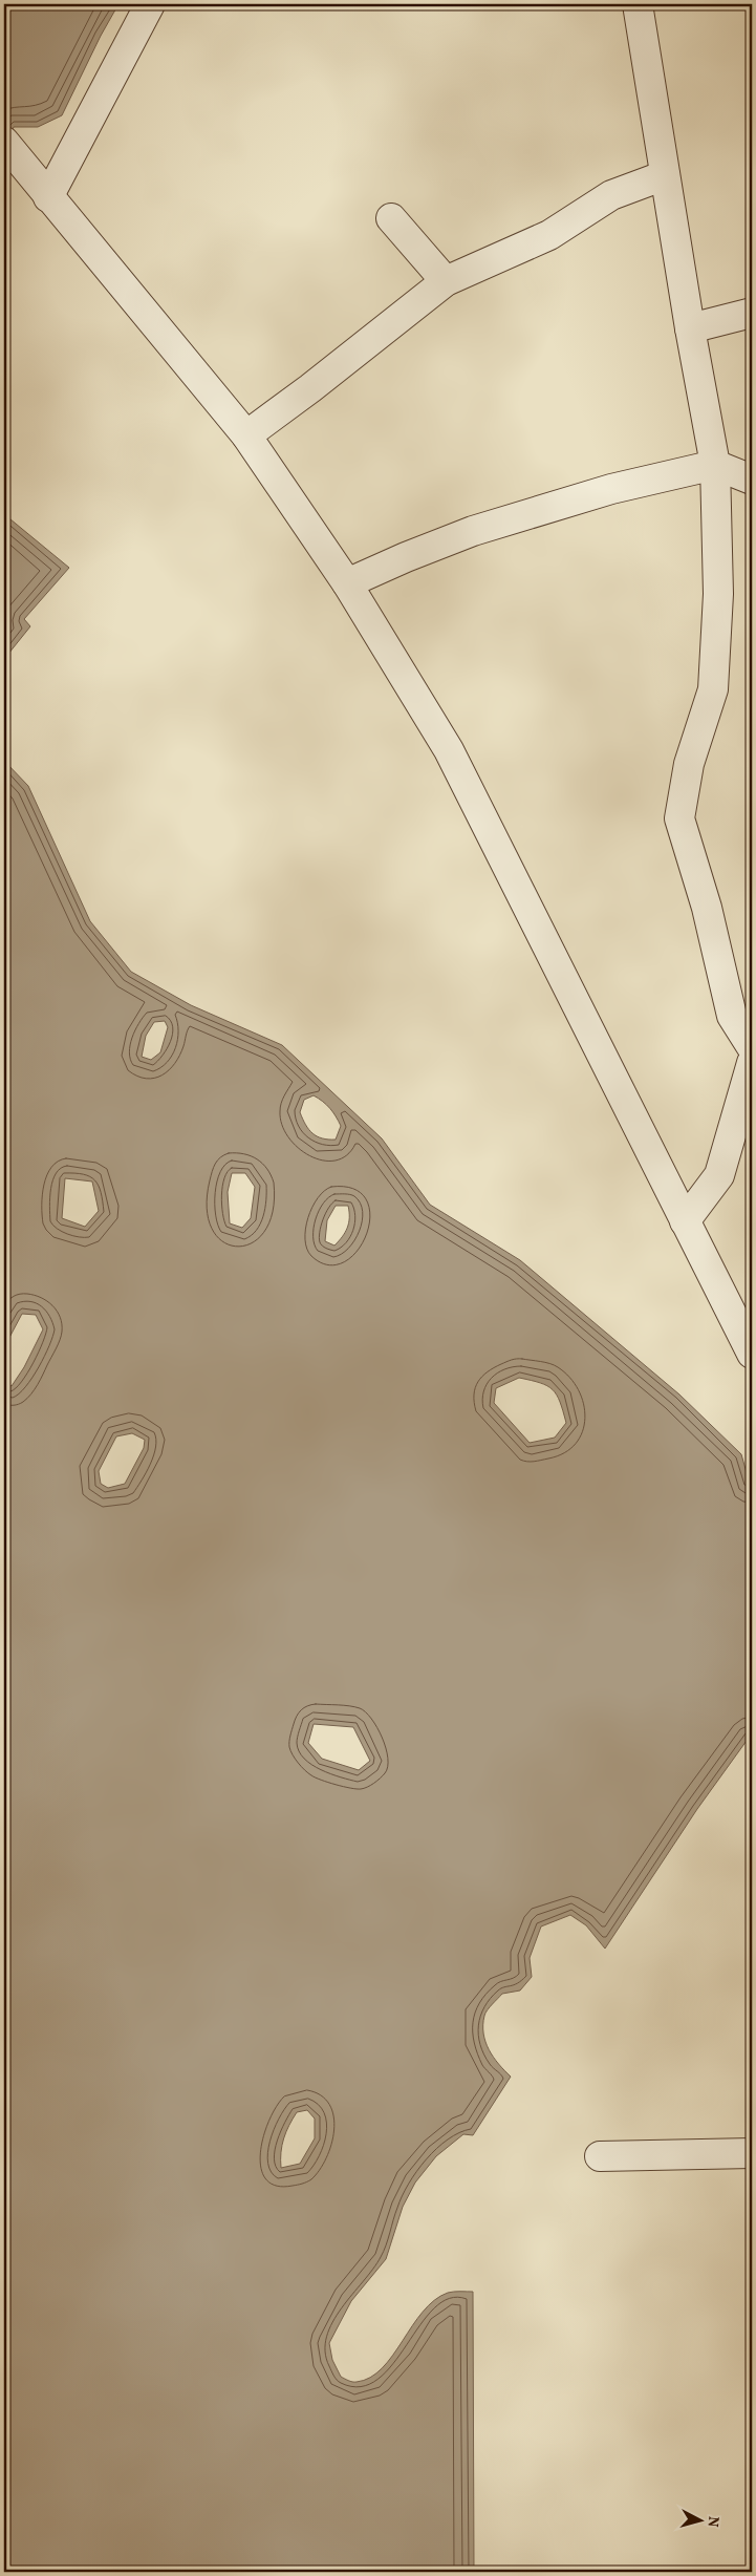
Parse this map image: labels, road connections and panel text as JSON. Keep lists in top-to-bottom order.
{
  "north": "right"
}
